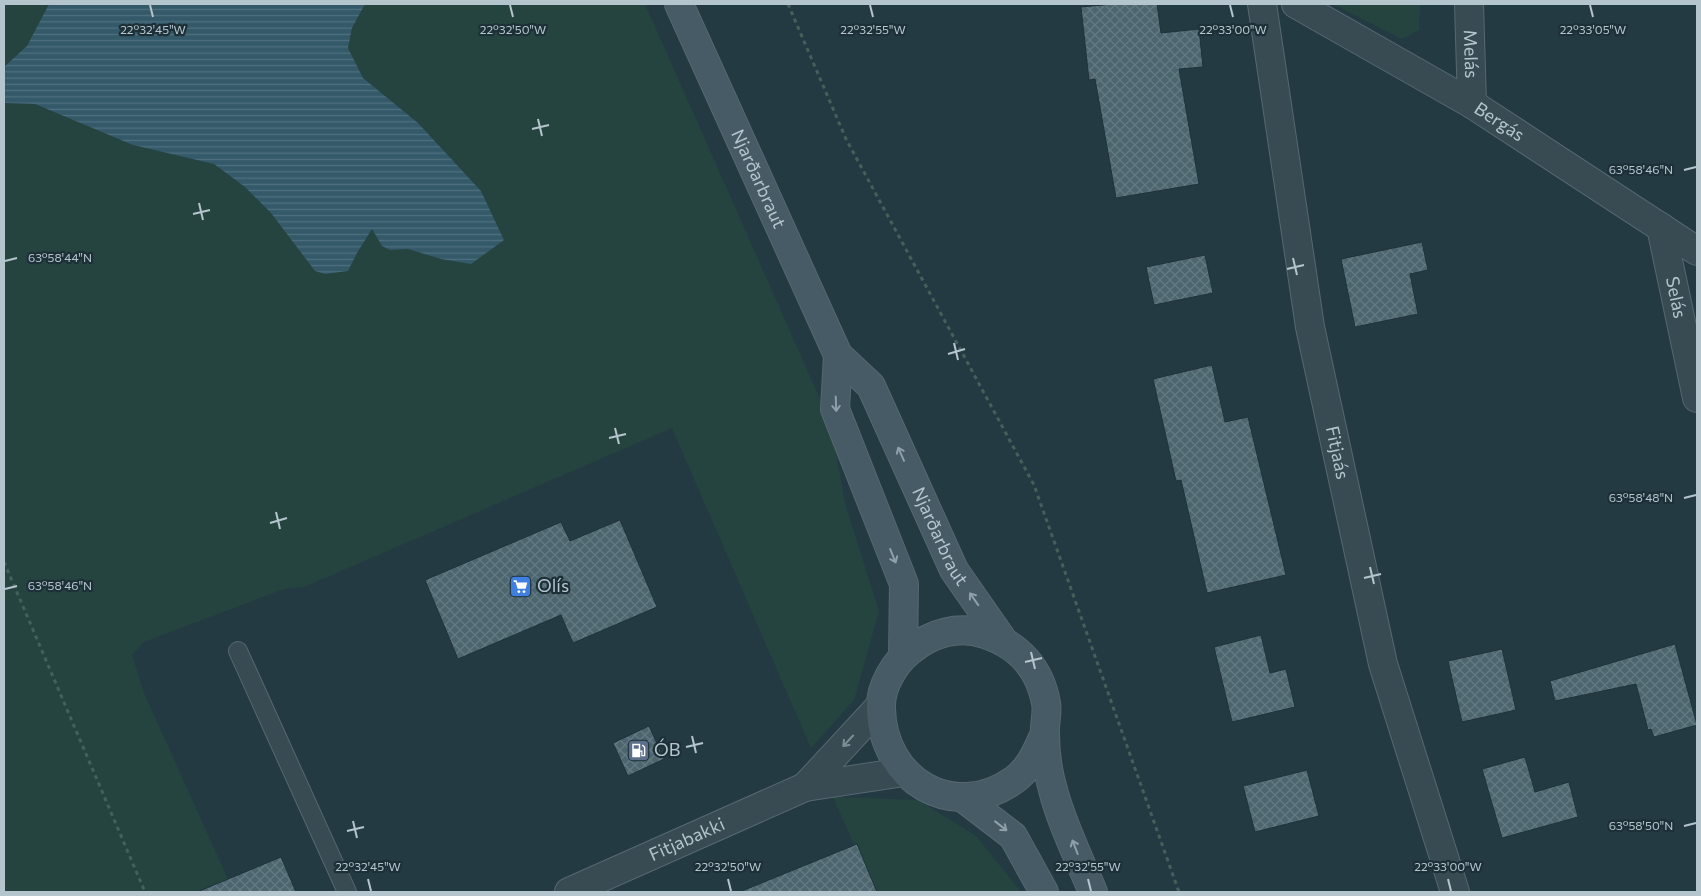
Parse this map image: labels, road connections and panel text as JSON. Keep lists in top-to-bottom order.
{
  "streets": {
    "main road": ["Njarðarbraut"],
    "street": [
      "Melás",
      "Bergás",
      "Selás",
      "Fitjaás",
      "Fitjabakki"
    ]
  },
  "crossings": [
    ["Melás", "Bergás"],
    ["Bergás", "Selás"],
    ["Njarðarbraut", "Fitjabakki"]
  ],
  "places": {
    "supermarket": ["Olís"],
    "fuel station": ["ÓB"]
  },
  "coordinates": [
    "22°32'45\"W",
    "22°32'50\"W",
    "22°32'55\"W",
    "22°33'00\"W",
    "22°33'05\"W",
    "63°58'46\"N",
    "63°58'44\"N",
    "63°58'48\"N",
    "63°58'50\"N"
  ]
}
